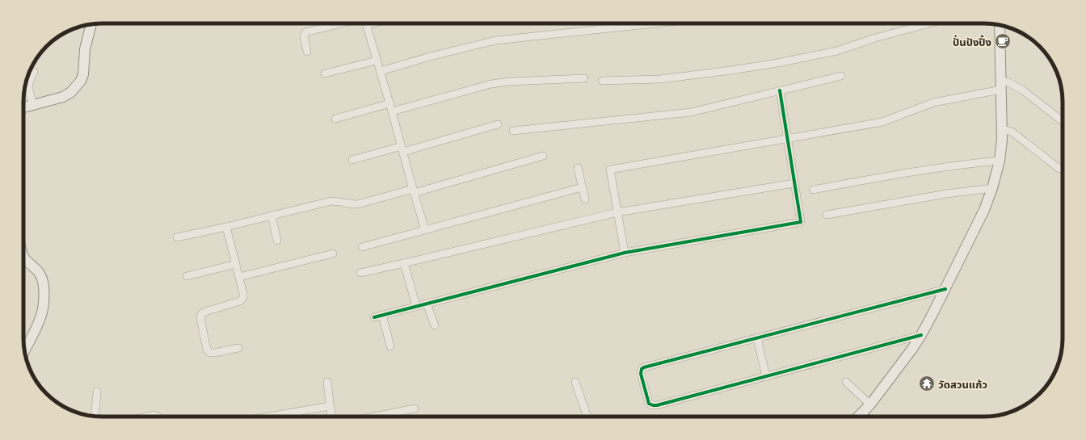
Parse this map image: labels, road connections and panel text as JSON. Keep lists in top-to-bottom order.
{
  "places": {
    "cafe": ["ปั่นปังปิ้ง"],
    "temple": ["วัดสวนแก้ว"]
  }
}
